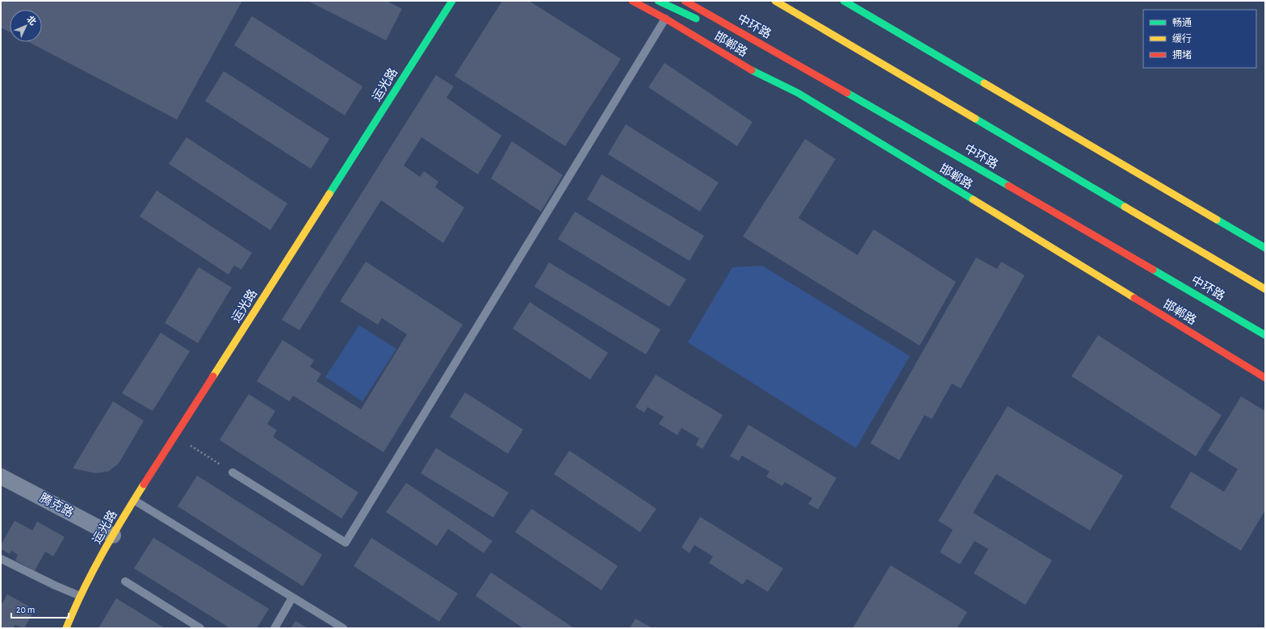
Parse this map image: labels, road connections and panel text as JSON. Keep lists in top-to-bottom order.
{
  "streets": {
    "main road": ["中环路", "邯郸路", "运光路"],
    "street": ["腾克路"]
  },
  "crossings": [
    ["运光路", "腾克路"]
  ],
  "legend": ["畅通", "缓行", "拥堵"],
  "scale_bar": "20 m",
  "north": "top right"
}
